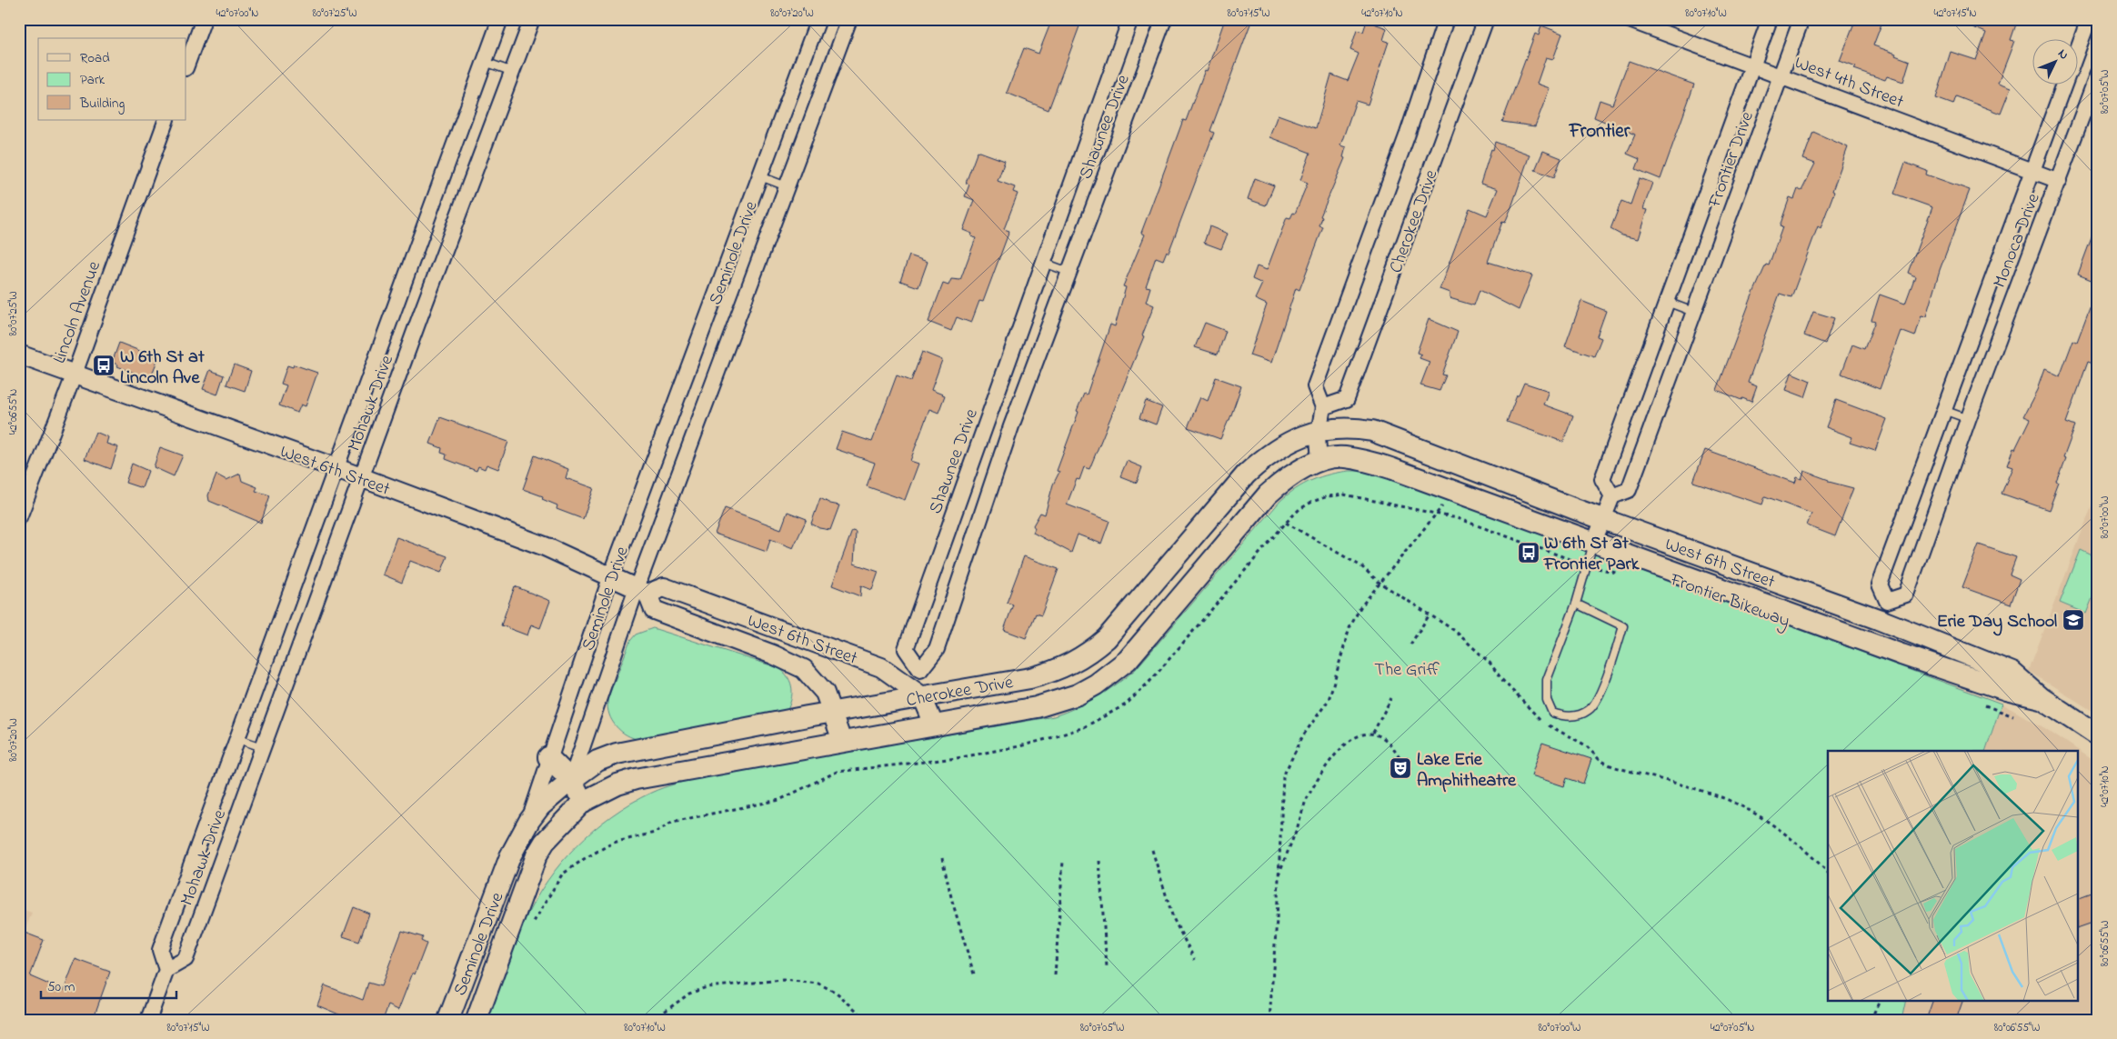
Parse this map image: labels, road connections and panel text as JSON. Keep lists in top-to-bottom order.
{
  "streets": {
    "main road": ["Cherokee Drive", "Seminole Drive", "West 6th Street"],
    "street": [
      "West 4th Street",
      "Shawnee Drive",
      "Frontier Drive",
      "Monoca Drive",
      "Lincoln Avenue",
      "Mohawk Drive"
    ]
  },
  "crossings": [
    ["West 4th Street", "Frontier Drive"],
    ["West 4th Street", "Monoca Drive"],
    ["Cherokee Drive", "Seminole Drive"],
    ["Cherokee Drive", "West 6th Street"],
    ["Seminole Drive", "West 6th Street"],
    ["Lincoln Avenue", "West 6th Street"],
    ["Mohawk Drive", "West 6th Street"]
  ],
  "districts": ["Frontier"],
  "parks": ["The Griff"],
  "places": {
    "bus stop": ["W 6th St at Lincoln Ave", "W 6th St at Frontier Park"],
    "school or university": ["Erie Day School"],
    "theatre": ["Lake Erie Amphitheatre"]
  },
  "legend": ["Road", "Park", "Building"],
  "scale_bar": "50 m",
  "north": "top right",
  "coordinates": [
    "42°07'00\"N",
    "80°07'25\"W",
    "80°07'20\"W",
    "80°07'15\"W",
    "42°07'10\"N",
    "80°07'10\"W",
    "42°07'15\"N",
    "80°07'05\"W",
    "42°06'55\"N",
    "80°07'00\"W",
    "80°06'55\"W",
    "42°07'05\"N"
  ]
}
